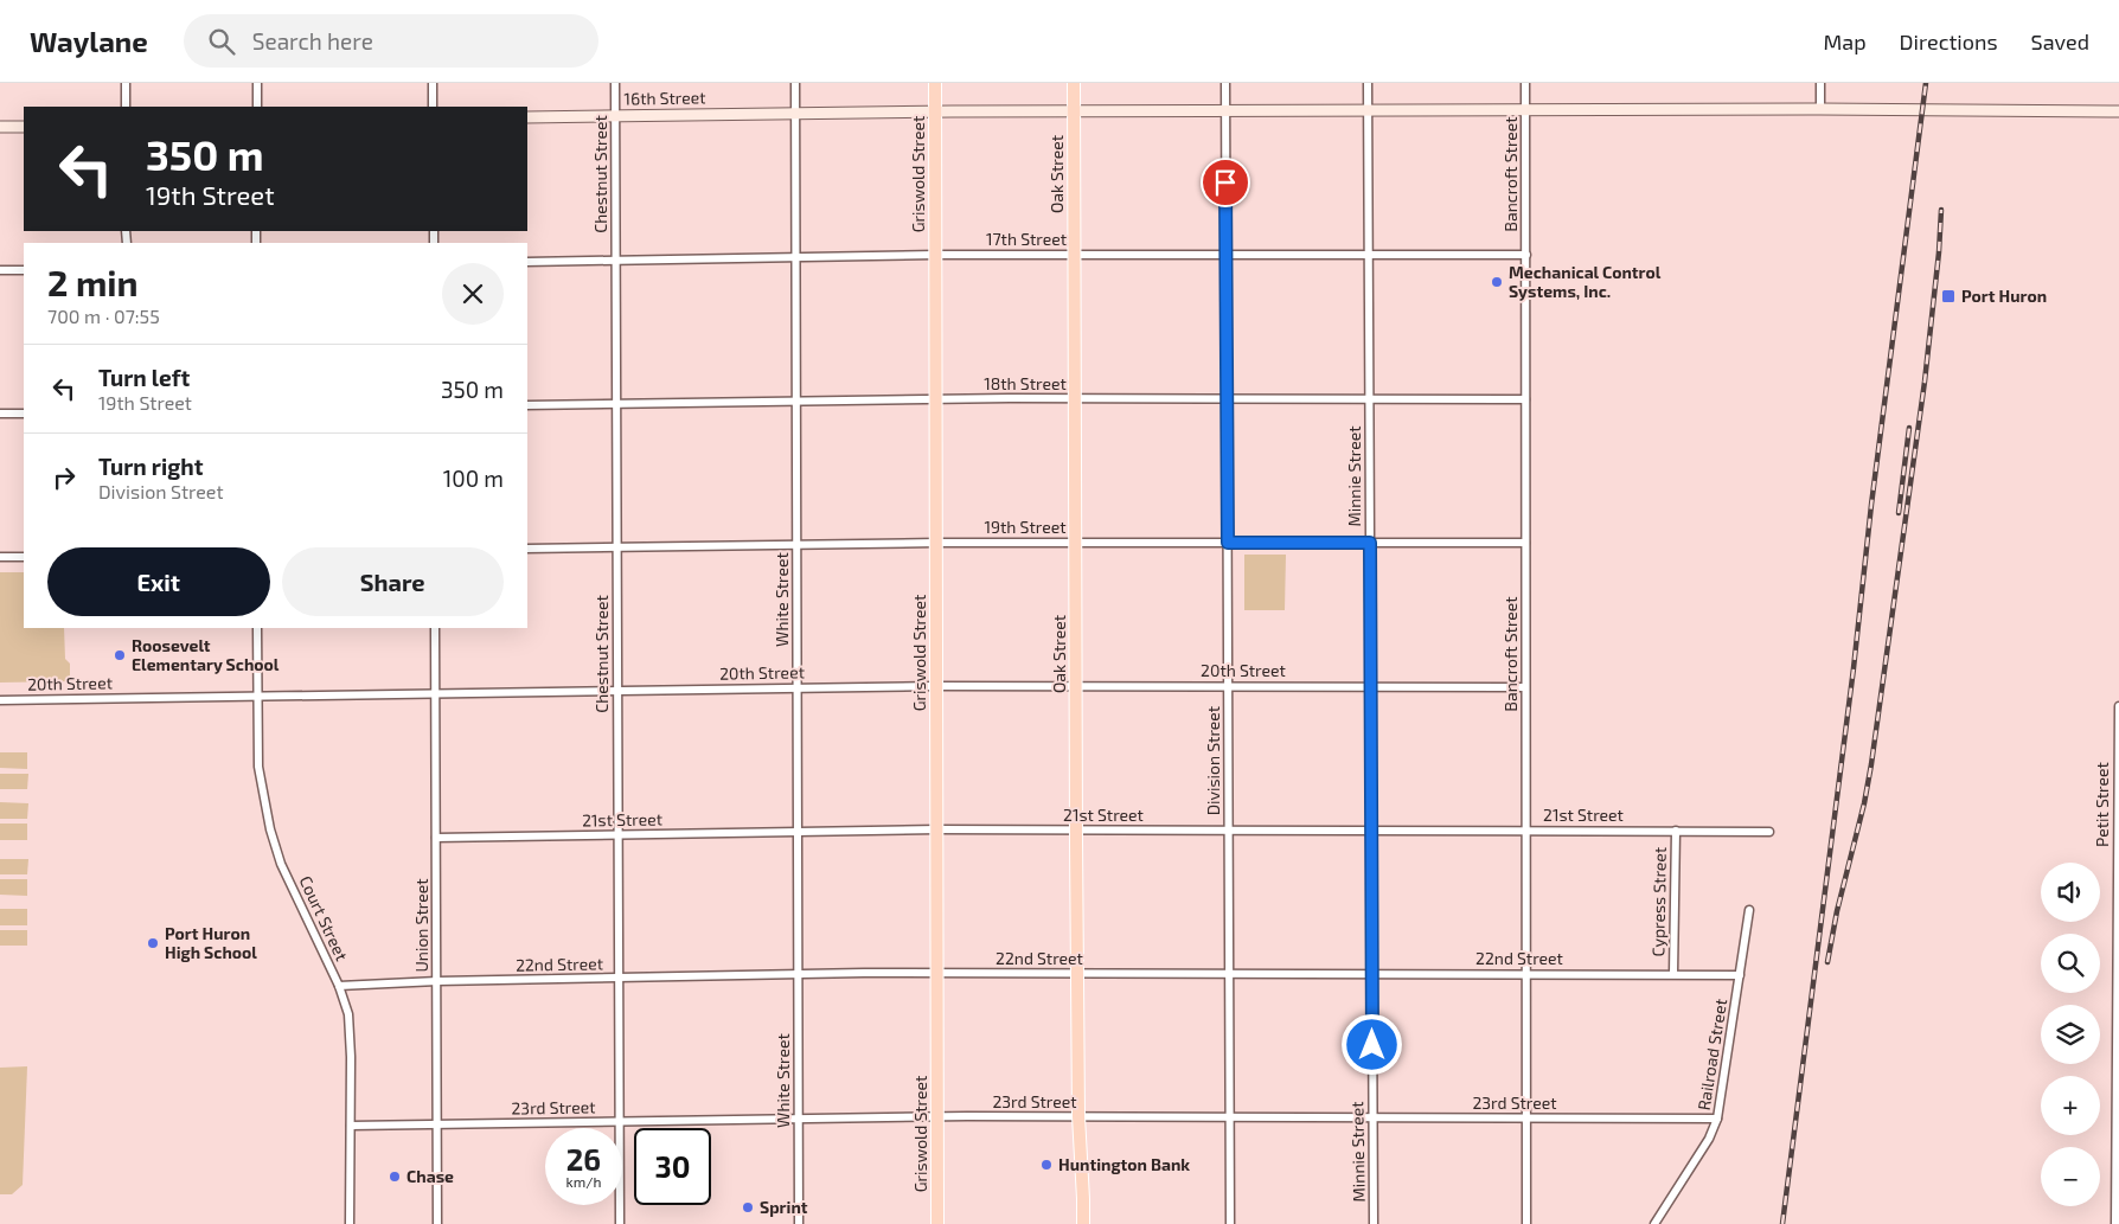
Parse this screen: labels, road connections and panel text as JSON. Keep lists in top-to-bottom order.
{
  "streets": {
    "main road": ["Griswold Street", "Oak Street"],
    "street": [
      "16th Street",
      "Chestnut Street",
      "Bancroft Street",
      "17th Street",
      "18th Street",
      "Minnie Street",
      "19th Street",
      "White Street",
      "20th Street",
      "Division Street",
      "Petit Street",
      "21st Street",
      "Cypress Street",
      "Court Street",
      "Union Street",
      "22nd Street",
      "Railroad Street",
      "23rd Street"
    ]
  },
  "crossings": [
    ["16th Street", "Chestnut Street"],
    ["16th Street", "Griswold Street"],
    ["16th Street", "Oak Street"],
    ["16th Street", "Bancroft Street"],
    ["16th Street", "Minnie Street"],
    ["16th Street", "White Street"],
    ["16th Street", "Division Street"],
    ["Chestnut Street", "17th Street"],
    ["Chestnut Street", "18th Street"],
    ["Chestnut Street", "19th Street"],
    ["Chestnut Street", "20th Street"],
    ["Chestnut Street", "21st Street"],
    ["Chestnut Street", "22nd Street"],
    ["Chestnut Street", "23rd Street"],
    ["Griswold Street", "17th Street"],
    ["Griswold Street", "18th Street"],
    ["Griswold Street", "19th Street"],
    ["Griswold Street", "20th Street"],
    ["Griswold Street", "21st Street"],
    ["Griswold Street", "22nd Street"],
    ["Griswold Street", "23rd Street"],
    ["Oak Street", "17th Street"],
    ["Oak Street", "18th Street"],
    ["Oak Street", "19th Street"],
    ["Oak Street", "20th Street"],
    ["Oak Street", "21st Street"],
    ["Oak Street", "22nd Street"],
    ["Oak Street", "23rd Street"],
    ["Bancroft Street", "17th Street"],
    ["Bancroft Street", "18th Street"],
    ["Bancroft Street", "19th Street"],
    ["Bancroft Street", "20th Street"],
    ["Bancroft Street", "21st Street"],
    ["Bancroft Street", "22nd Street"],
    ["Bancroft Street", "23rd Street"],
    ["17th Street", "Minnie Street"],
    ["17th Street", "White Street"],
    ["17th Street", "Division Street"],
    ["18th Street", "Minnie Street"],
    ["18th Street", "White Street"],
    ["18th Street", "Division Street"],
    ["Minnie Street", "19th Street"],
    ["Minnie Street", "20th Street"],
    ["Minnie Street", "21st Street"],
    ["Minnie Street", "22nd Street"],
    ["Minnie Street", "23rd Street"],
    ["19th Street", "White Street"],
    ["19th Street", "Division Street"],
    ["White Street", "20th Street"],
    ["White Street", "21st Street"],
    ["White Street", "22nd Street"],
    ["White Street", "23rd Street"],
    ["20th Street", "Division Street"],
    ["20th Street", "Court Street"],
    ["20th Street", "Union Street"],
    ["Division Street", "21st Street"],
    ["Division Street", "22nd Street"],
    ["Division Street", "23rd Street"],
    ["21st Street", "Cypress Street"],
    ["21st Street", "Union Street"],
    ["Cypress Street", "22nd Street"],
    ["Court Street", "22nd Street"],
    ["Court Street", "23rd Street"],
    ["Union Street", "22nd Street"],
    ["Union Street", "23rd Street"],
    ["22nd Street", "Railroad Street"],
    ["Railroad Street", "23rd Street"]
  ],
  "places": {
    "other": [
      "Mechanical Control Systems, Inc.",
      "Roosevelt Elementary School",
      "Port Huron High School",
      "Huntington Bank",
      "Chase",
      "Sprint"
    ],
    "transit": ["Port Huron"]
  },
  "page": {
    "header": "Waylane",
    "search": "Search here",
    "nav": ["Map", "Directions", "Saved"],
    "turn": ["350 m", "19th Street"],
    "heading": ["2 min", "700 m · 07:55"],
    "list": [
      {
        "name": "Turn left",
        "note": "19th Street",
        "value": "350 m"
      },
      {
        "name": "Turn right",
        "note": "Division Street",
        "value": "100 m"
      }
    ],
    "buttons": ["Exit", "Share"],
    "map_buttons": ["+", "−"],
    "speed": "26 km/h",
    "limit": "30"
  }
}
